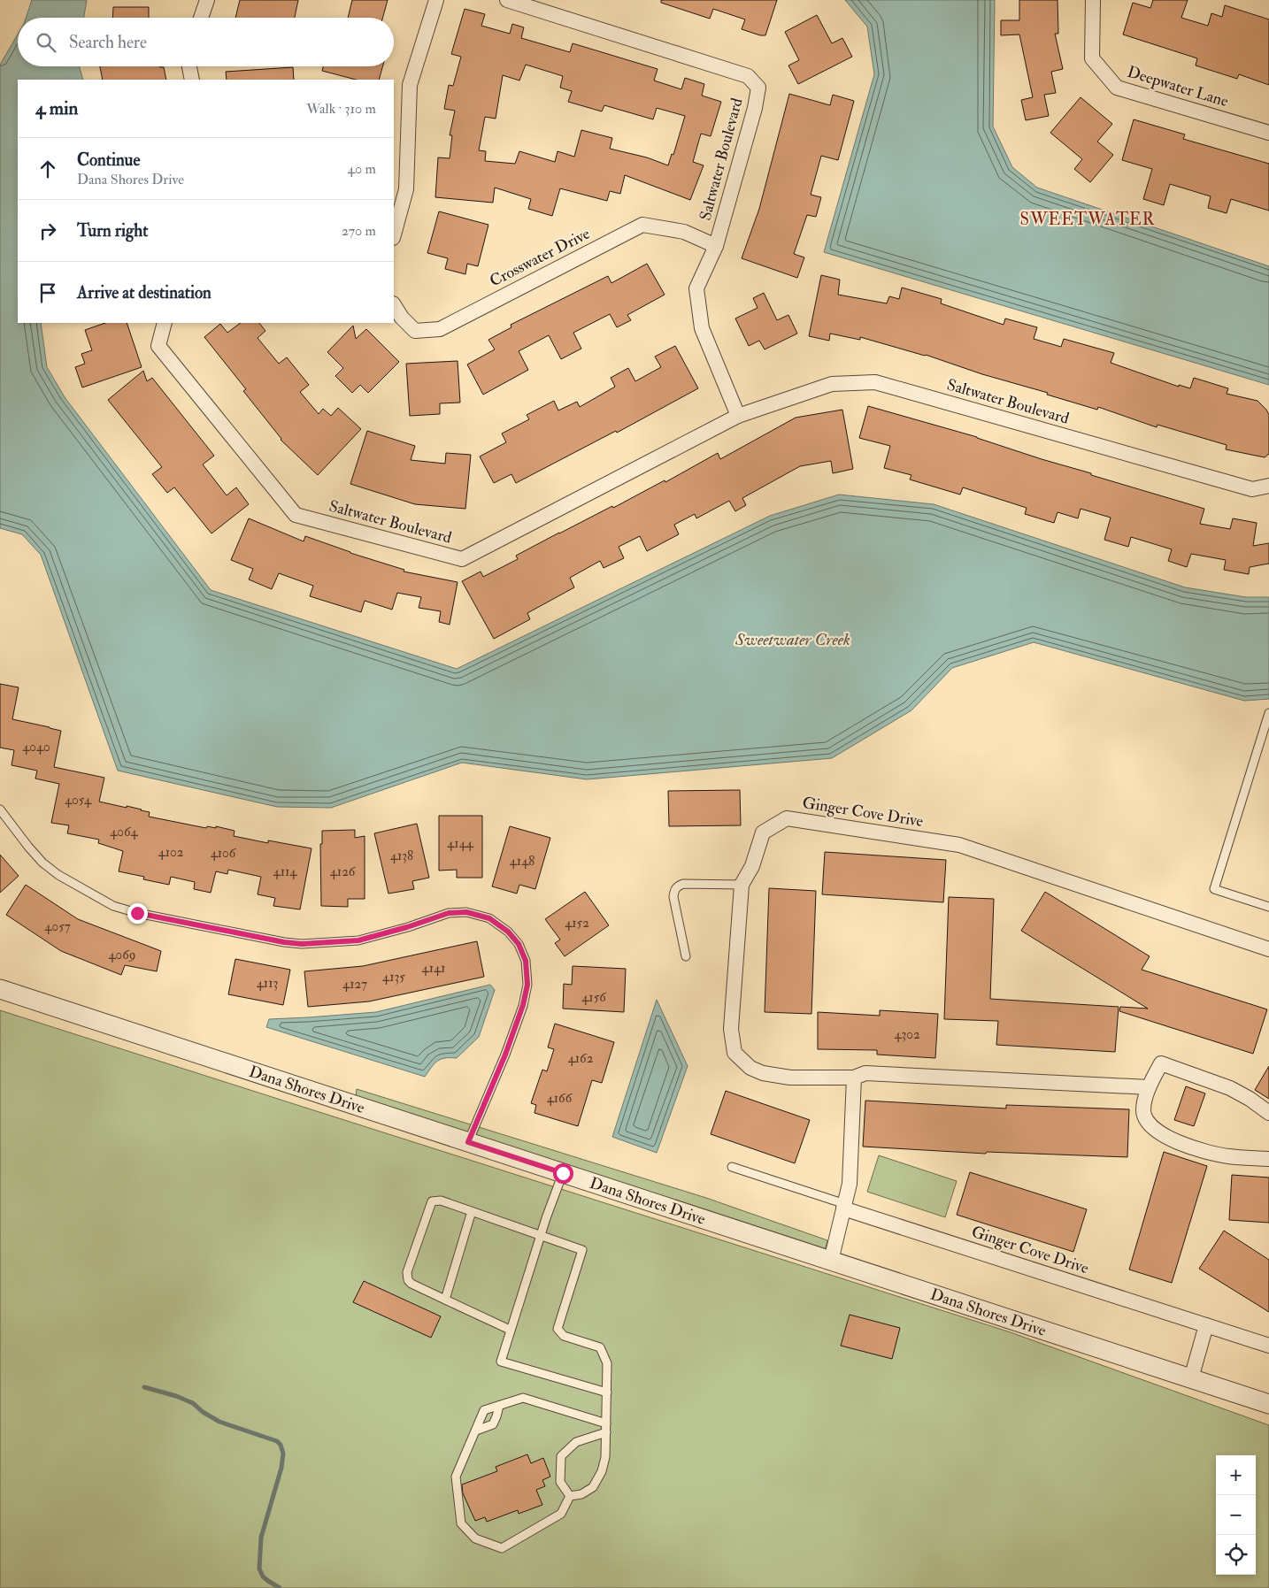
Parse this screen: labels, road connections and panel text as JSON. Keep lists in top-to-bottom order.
{
  "streets": {
    "street": [
      "Deepwater Lane",
      "Saltwater Boulevard",
      "Crosswater Drive",
      "Ginger Cove Drive",
      "Dana Shores Drive"
    ]
  },
  "crossings": [
    ["Saltwater Boulevard", "Crosswater Drive"]
  ],
  "districts": ["SWEETWATER"],
  "water": ["Sweetwater Creek"],
  "house_numbers": [
    "4040",
    "4054",
    "4064",
    "4144",
    "4102",
    "4106",
    "4138",
    "4148",
    "4114",
    "4126",
    "4152",
    "4057",
    "4069",
    "4141",
    "4135",
    "4113",
    "4127",
    "4156",
    "4302",
    "4162",
    "4166"
  ],
  "page": {
    "search": "Search here",
    "heading": ["4 min", "Walk · 310 m"],
    "list": [
      ["Continue", "Dana Shores Drive", "40 m"],
      ["Turn right", "270 m"],
      "Arrive at destination"
    ],
    "map_buttons": ["+", "−"]
  }
}
